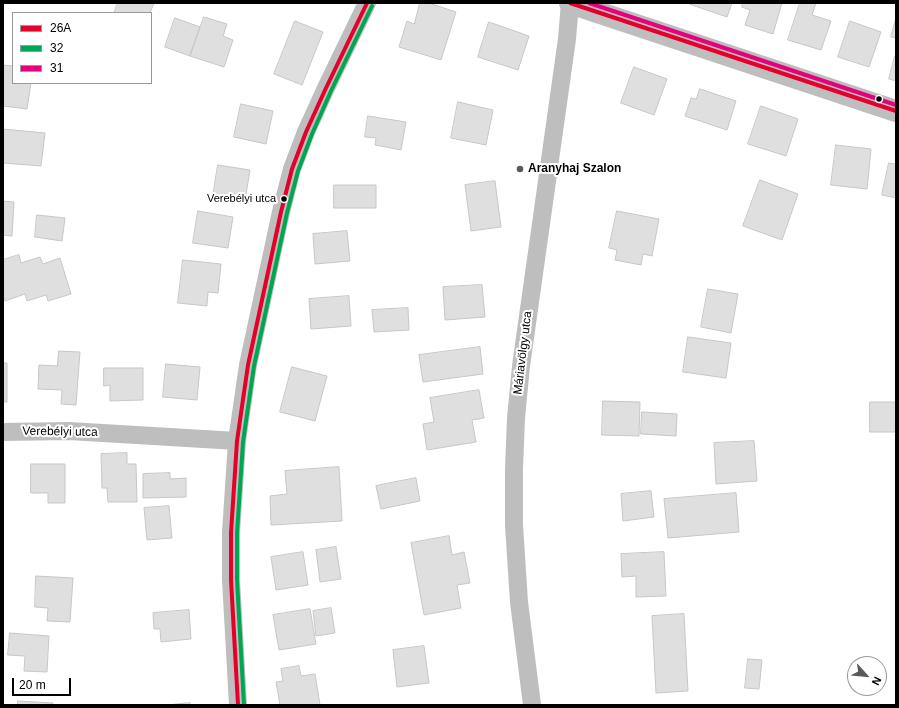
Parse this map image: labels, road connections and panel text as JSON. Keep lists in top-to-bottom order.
{
  "streets": {
    "street": ["Máriavölgy utca", "Verebélyi utca"]
  },
  "places": ["Aranyhaj Szalon", "Verebélyi utca"],
  "lines": ["transit line 26A", "transit line 31", "transit line 32"],
  "legend": ["26A", "32", "31"],
  "scale_bar": "20 m",
  "north": "bottom right"
}
